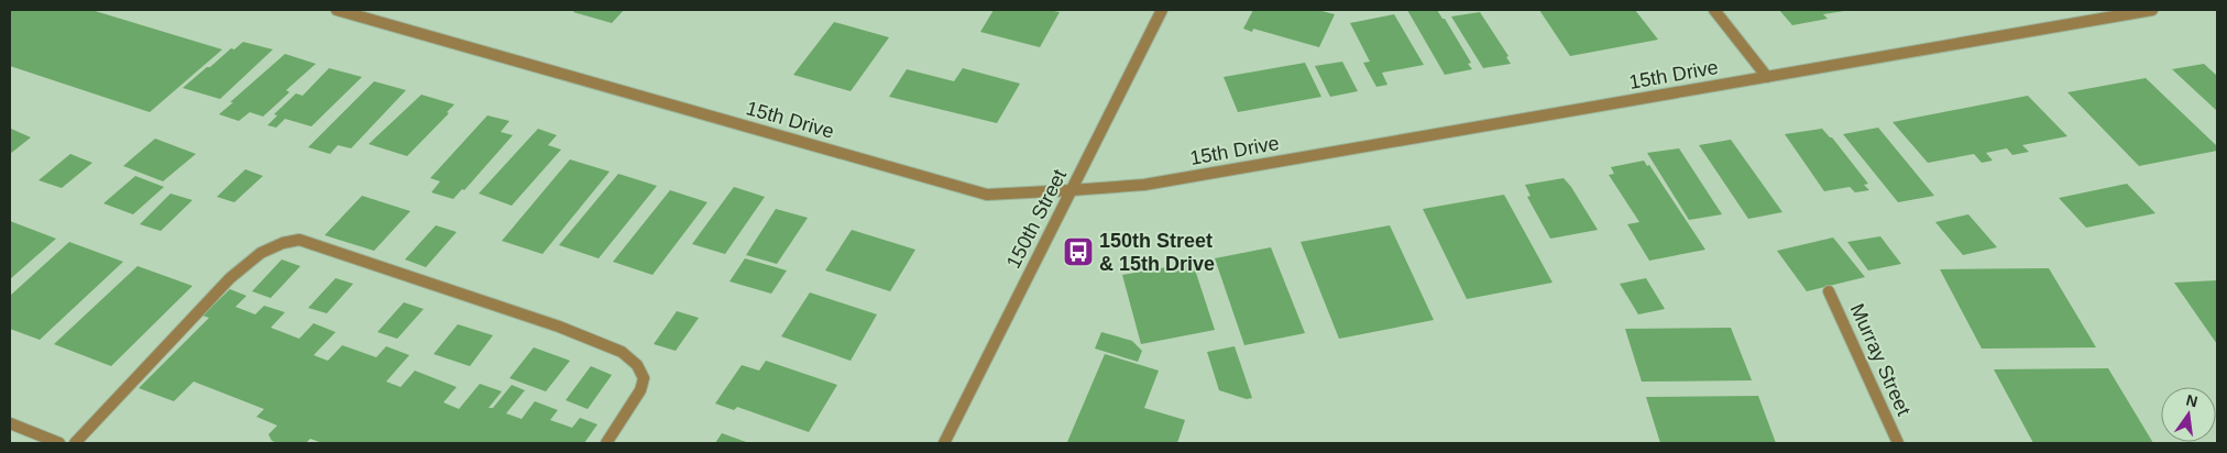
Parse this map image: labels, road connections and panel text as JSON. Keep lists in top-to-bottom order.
{
  "streets": {
    "street": ["15th Drive", "150th Street", "Murray Street"]
  },
  "crossings": [
    ["15th Drive", "150th Street"]
  ],
  "places": {
    "bus stop": ["150th Street & 15th Drive"]
  },
  "north": "top"
}
